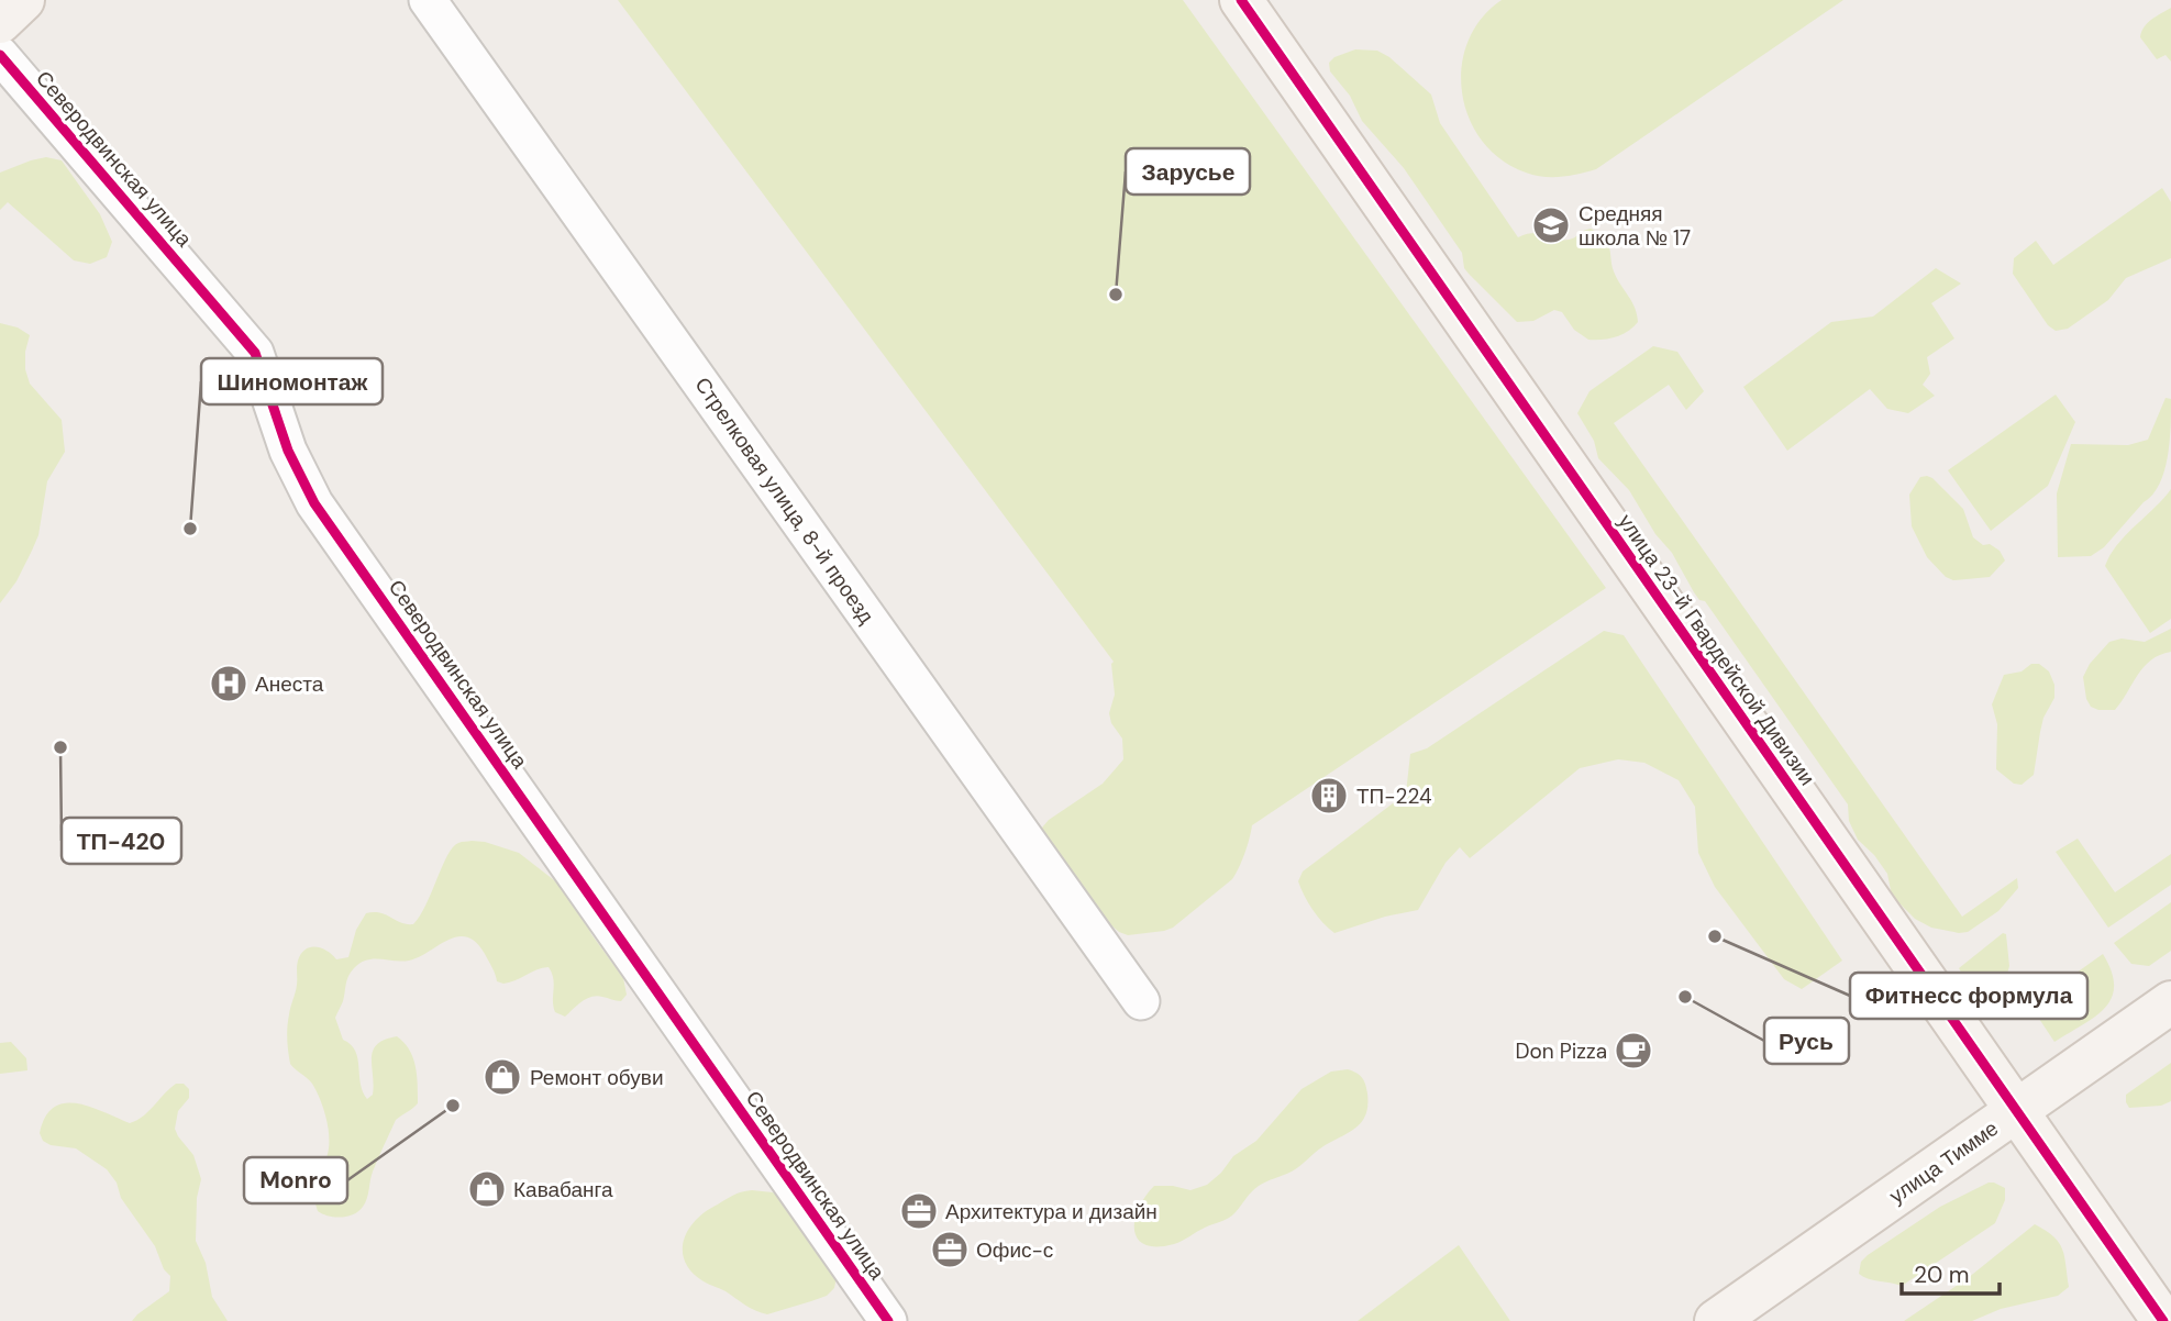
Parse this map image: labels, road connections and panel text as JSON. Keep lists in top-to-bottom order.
{
  "streets": {
    "street": [
      "Северодвинская улица",
      "Стрелковая улица, 8-й проезд",
      "улица 23-й Гвардейской Дивизии",
      "улица Тимме"
    ]
  },
  "crossings": [
    ["улица 23-й Гвардейской Дивизии", "улица Тимме"]
  ],
  "places": {
    "school or university": ["Средняя школа № 17"],
    "other": [
      "Зарусье",
      "Шиномонтаж",
      "ТП-420",
      "Фитнесс формула",
      "Русь",
      "Monro"
    ],
    "hospital": ["Анеста"],
    "building": ["ТП-224"],
    "cafe": ["Don Pizza"],
    "shop": ["Ремонт обуви", "Кавабанга"],
    "office": ["Архитектура и дизайн", "Офис-с"]
  },
  "scale_bar": "20 m"
}
